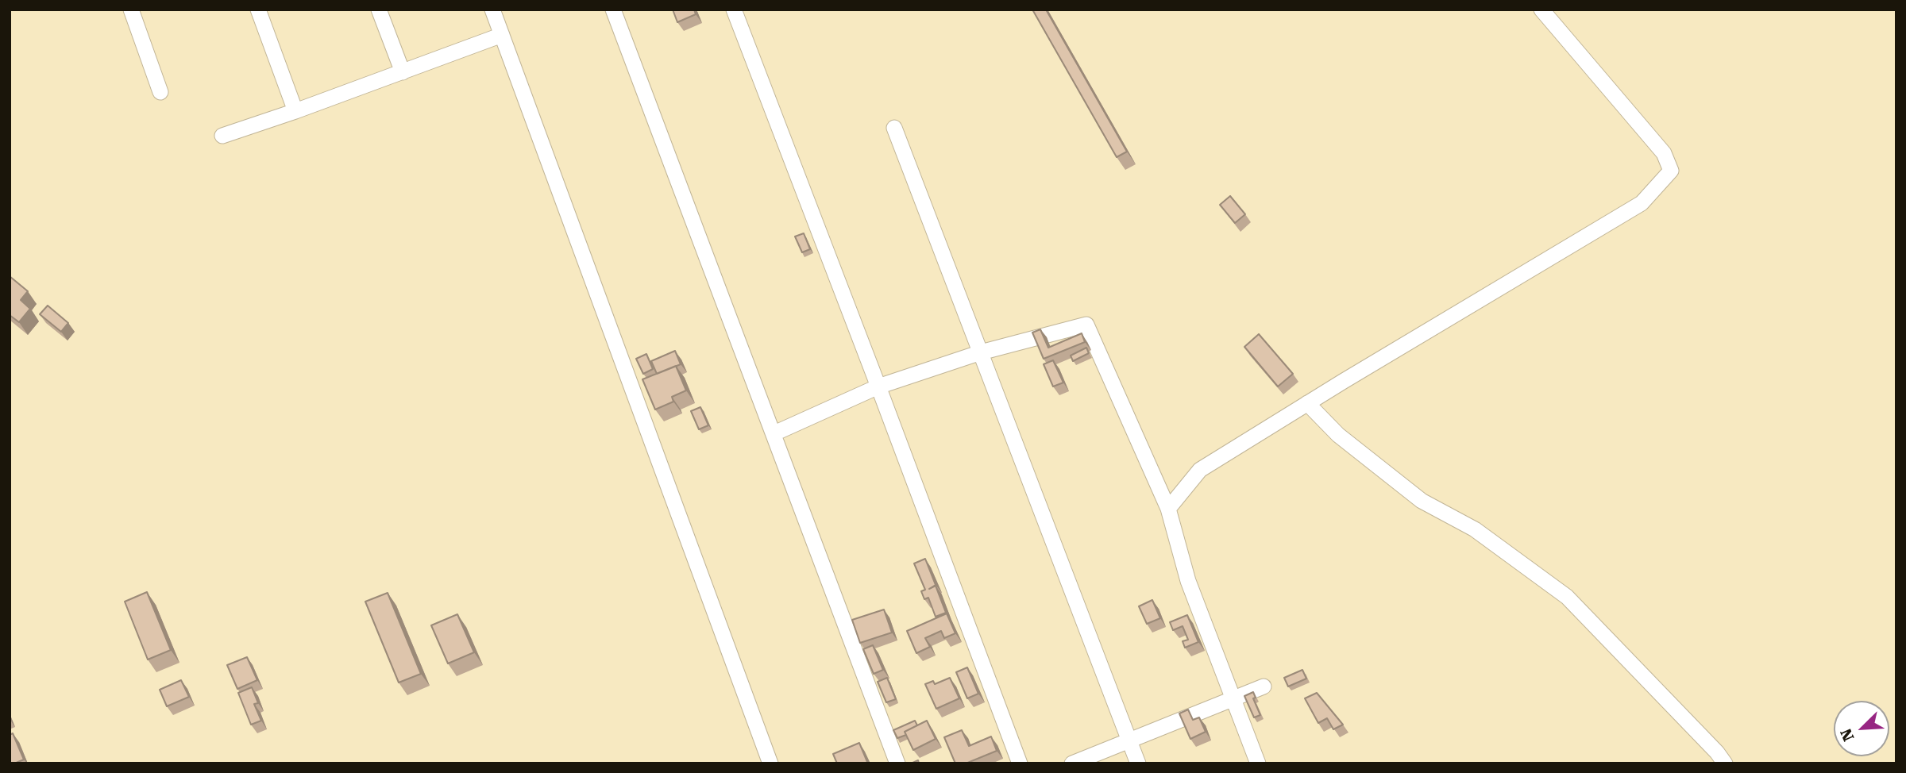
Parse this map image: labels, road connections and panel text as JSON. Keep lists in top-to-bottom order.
{
  "north": "bottom left"
}
